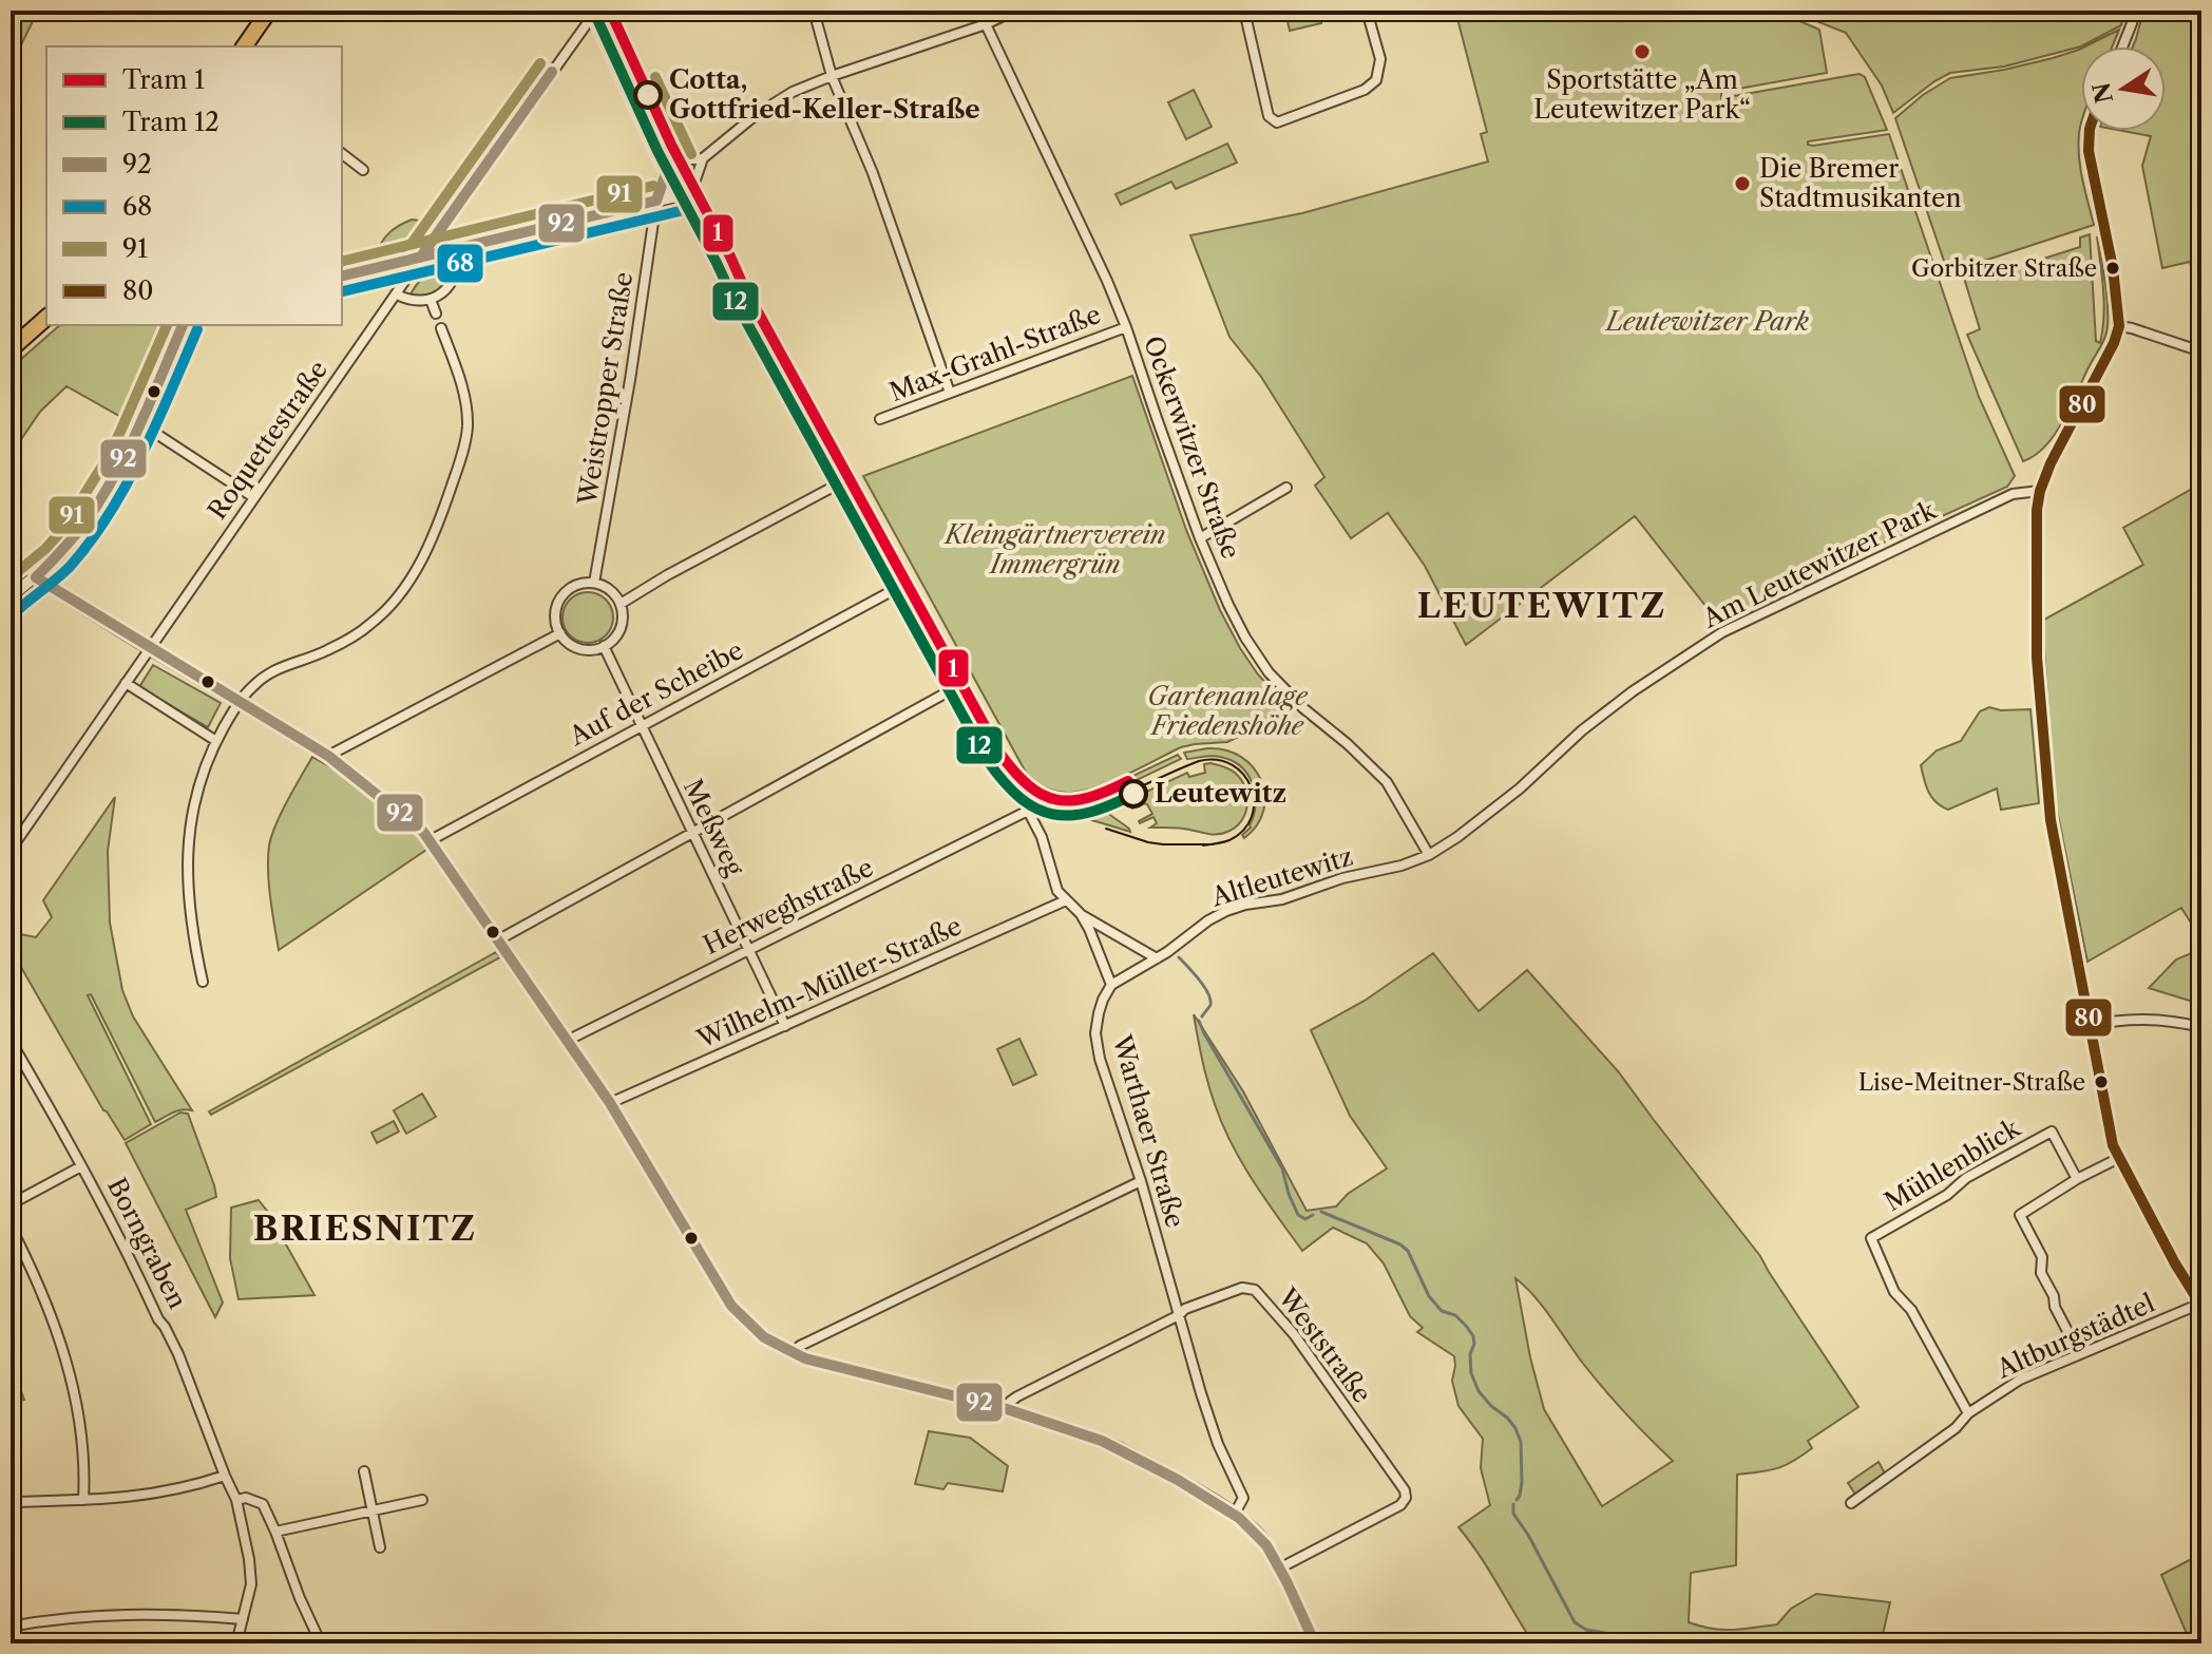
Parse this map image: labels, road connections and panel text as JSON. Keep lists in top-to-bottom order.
{
  "streets": {
    "street": [
      "Max-Grahl-Straße",
      "Weistropper Straße",
      "Roquettestraße",
      "Ockerwitzer Straße",
      "Am Leutewitzer Park",
      "Auf der Scheibe",
      "Meßweg",
      "Altleutewitz",
      "Herweghstraße",
      "Wilhelm-Müller-Straße",
      "Warthaer Straße",
      "Mühlenblick",
      "Borngraben",
      "Altburgstädtel",
      "Weststraße"
    ]
  },
  "crossings": [
    ["Max-Grahl-Straße", "Ockerwitzer Straße"],
    ["Weistropper Straße", "Meßweg"],
    ["Ockerwitzer Straße", "Am Leutewitzer Park"],
    ["Ockerwitzer Straße", "Altleutewitz"],
    ["Am Leutewitzer Park", "Altleutewitz"],
    ["Auf der Scheibe", "Meßweg"],
    ["Meßweg", "Herweghstraße"],
    ["Meßweg", "Wilhelm-Müller-Straße"],
    ["Altleutewitz", "Warthaer Straße"],
    ["Warthaer Straße", "Weststraße"],
    ["Mühlenblick", "Altburgstädtel"]
  ],
  "districts": ["LEUTEWITZ", "BRIESNITZ"],
  "parks": ["Leutewitzer Park", "Kleingärtnerverein Immergrün", "Gartenanlage Friedenshöhe"],
  "places": [
    "Sportstätte „Am Leutewitzer Park“",
    "Cotta, Gottfried-Keller-Straße",
    "Die Bremer Stadtmusikanten",
    "Gorbitzer Straße",
    "Leutewitz",
    "Lise-Meitner-Straße"
  ],
  "lines": [
    "tram line 1",
    "tram line 12",
    "transit line 68",
    "transit line 91",
    "transit line 92",
    "transit line 80"
  ],
  "legend": [
    "Tram 1",
    "Tram 12",
    "92",
    "68",
    "91",
    "80"
  ],
  "north": "left"
}
